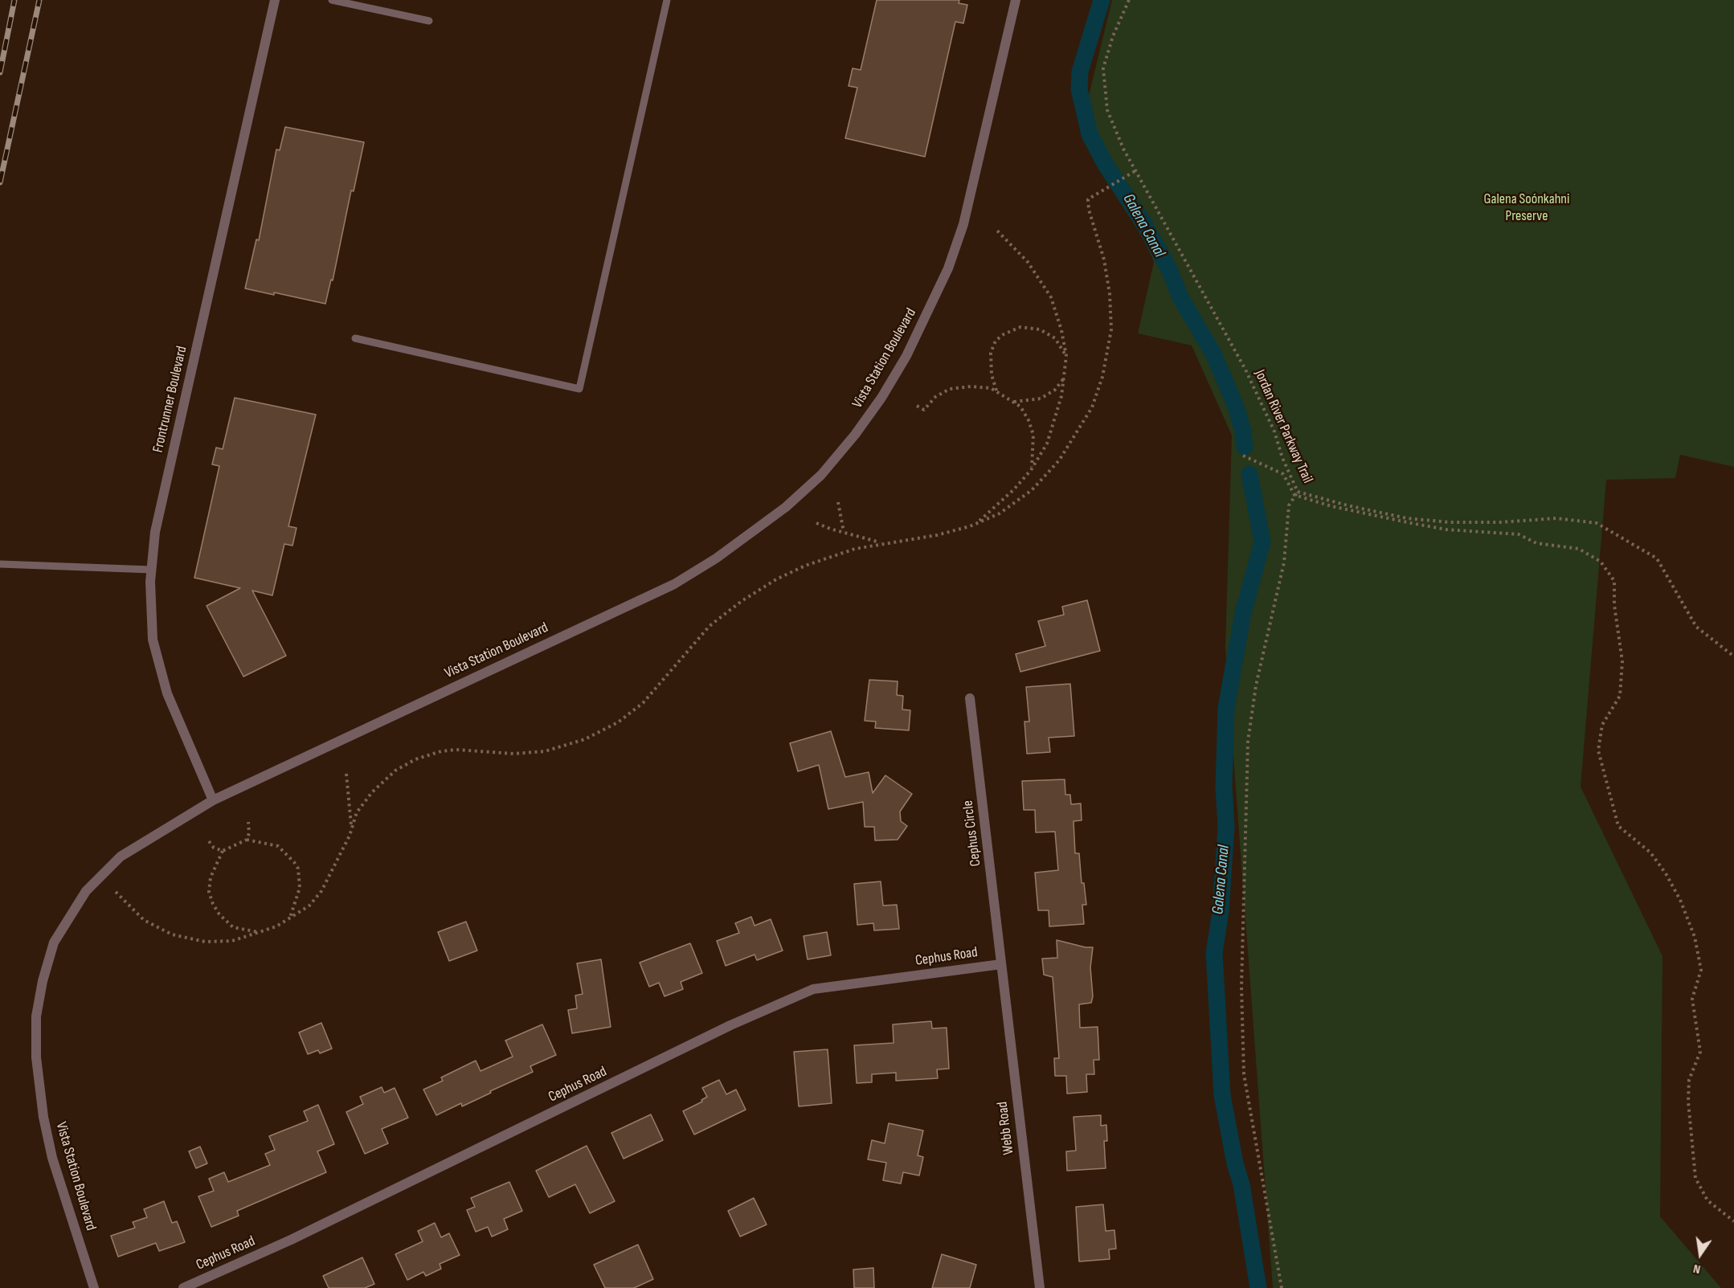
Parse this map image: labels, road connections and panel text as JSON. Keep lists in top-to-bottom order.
{
  "streets": {
    "street": [
      "Vista Station Boulevard",
      "Frontrunner Boulevard",
      "Cephus Circle",
      "Cephus Road",
      "Webb Road"
    ],
    "path": ["Jordan River Parkway Trail"]
  },
  "crossings": [
    ["Vista Station Boulevard", "Frontrunner Boulevard"],
    ["Cephus Circle", "Cephus Road"],
    ["Cephus Circle", "Webb Road"],
    ["Cephus Road", "Webb Road"]
  ],
  "water": ["Galena Canal"],
  "parks": ["Galena Soónkahni Preserve"],
  "north": "bottom"
}
